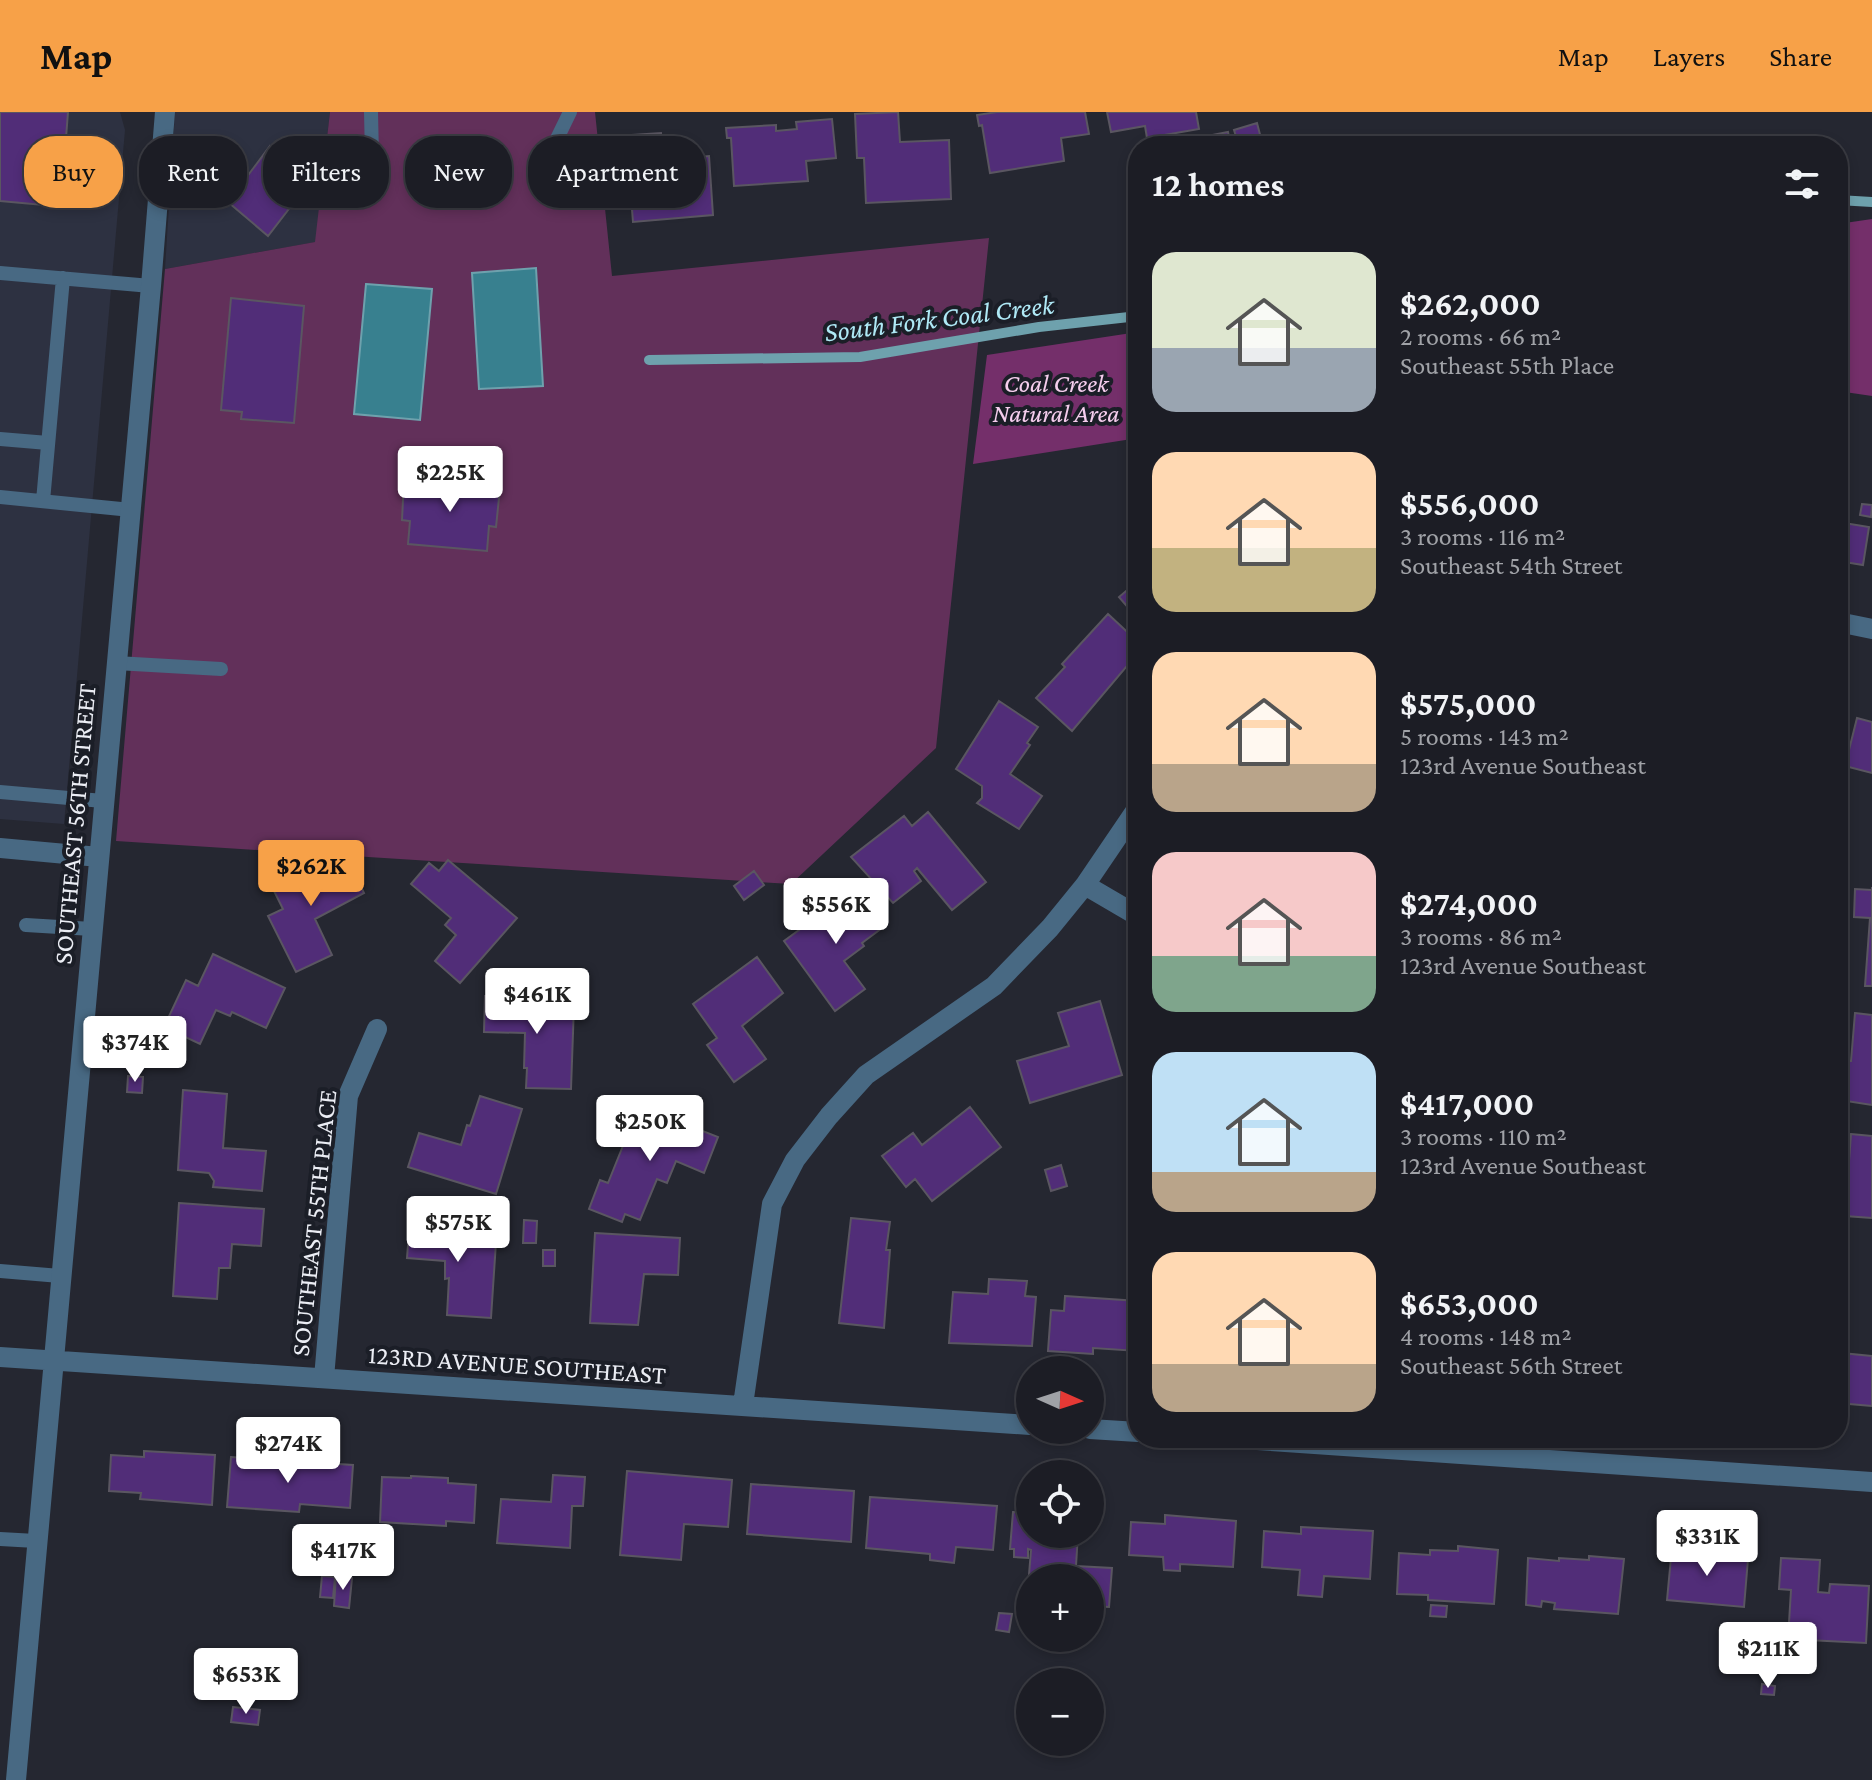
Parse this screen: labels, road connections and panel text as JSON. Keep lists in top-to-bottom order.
{
  "streets": {
    "street": ["SOUTHEAST 56TH STREET", "SOUTHEAST 55TH PLACE", "123RD AVENUE SOUTHEAST"]
  },
  "crossings": [
    ["SOUTHEAST 56TH STREET", "123RD AVENUE SOUTHEAST"],
    ["SOUTHEAST 55TH PLACE", "123RD AVENUE SOUTHEAST"]
  ],
  "water": ["South Fork Coal Creek"],
  "parks": ["Coal Creek Natural Area"],
  "north": "right",
  "page": {
    "header": "Map",
    "nav": ["Map", "Layers", "Share"],
    "chip": [
      "Buy",
      "Rent",
      "Filters",
      "New",
      "Apartment"
    ],
    "heading": "12 homes",
    "list": [
      {
        "name": "$262,000",
        "note": "2 rooms · 66 m² · Southeast 55th Place"
      },
      {
        "name": "$556,000",
        "note": "3 rooms · 116 m² · Southeast 54th Street"
      },
      {
        "name": "$575,000",
        "note": "5 rooms · 143 m² · 123rd Avenue Southeast"
      },
      {
        "name": "$274,000",
        "note": "3 rooms · 86 m² · 123rd Avenue Southeast"
      },
      {
        "name": "$417,000",
        "note": "3 rooms · 110 m² · 123rd Avenue Southeast"
      },
      {
        "name": "$653,000",
        "note": "4 rooms · 148 m² · Southeast 56th Street"
      }
    ],
    "price": [
      "$225K",
      "$262K",
      "$556K",
      "$461K",
      "$374K",
      "$250K",
      "$575K",
      "$274K",
      "$331K",
      "$417K",
      "$211K",
      "$653K"
    ],
    "map_buttons": ["+", "−"]
  }
}
